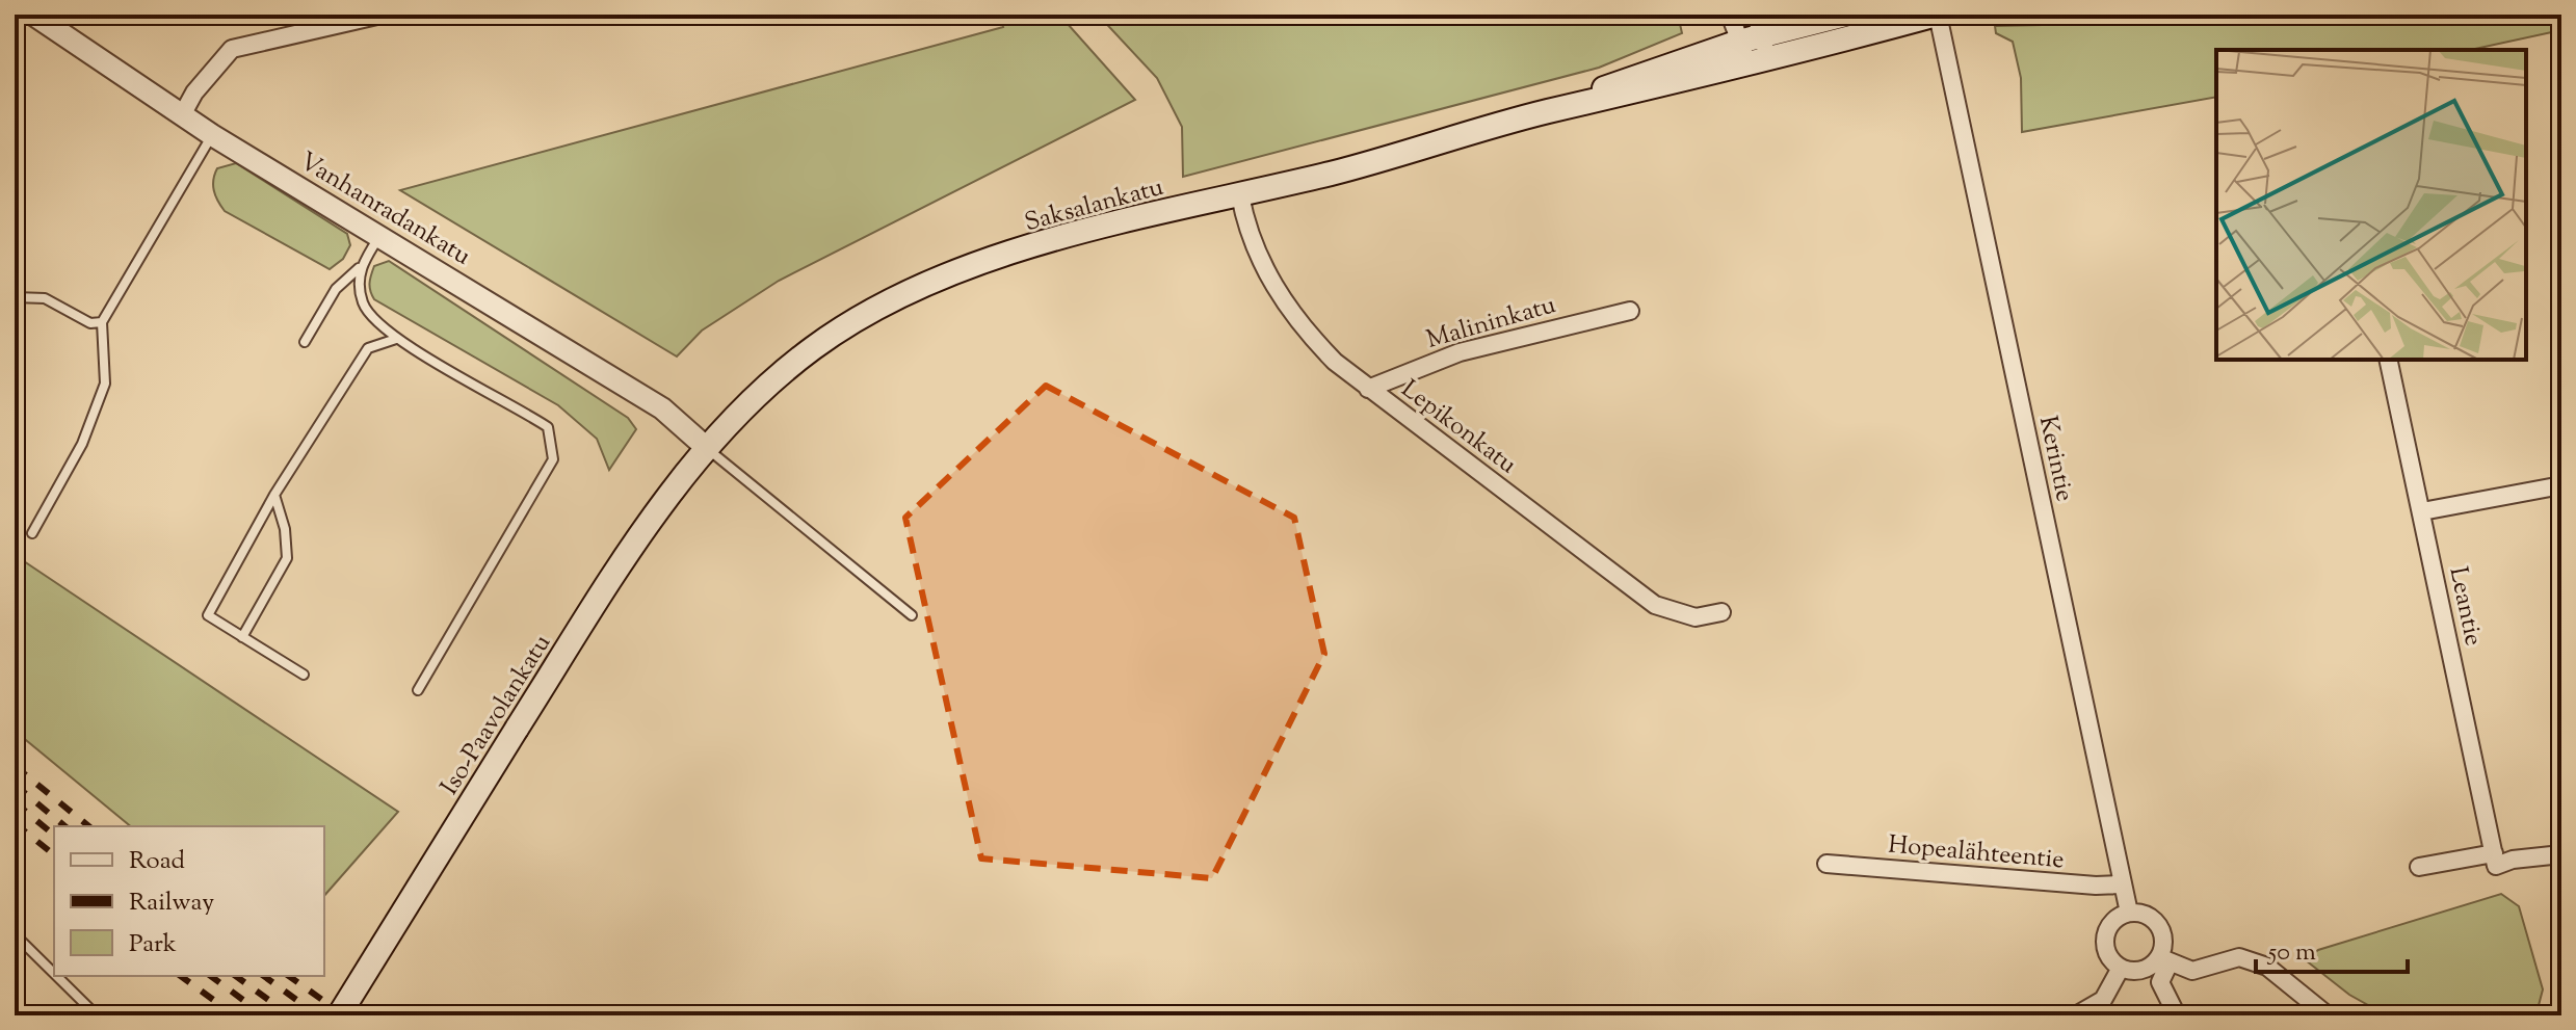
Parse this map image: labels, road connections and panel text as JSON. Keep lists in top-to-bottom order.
{
  "streets": {
    "main road": ["Saksalankatu", "Iso-Paavolankatu"],
    "street": [
      "Vanhanradankatu",
      "Malininkatu",
      "Lepikonkatu",
      "Kerintie",
      "Leantie",
      "Hopealähteentie"
    ]
  },
  "crossings": [
    ["Saksalankatu", "Vanhanradankatu"],
    ["Saksalankatu", "Lepikonkatu"],
    ["Saksalankatu", "Kerintie"],
    ["Saksalankatu", "Iso-Paavolankatu"],
    ["Vanhanradankatu", "Iso-Paavolankatu"],
    ["Malininkatu", "Lepikonkatu"],
    ["Kerintie", "Hopealähteentie"]
  ],
  "legend": ["Road", "Railway", "Park"],
  "scale_bar": "50 m"
}
